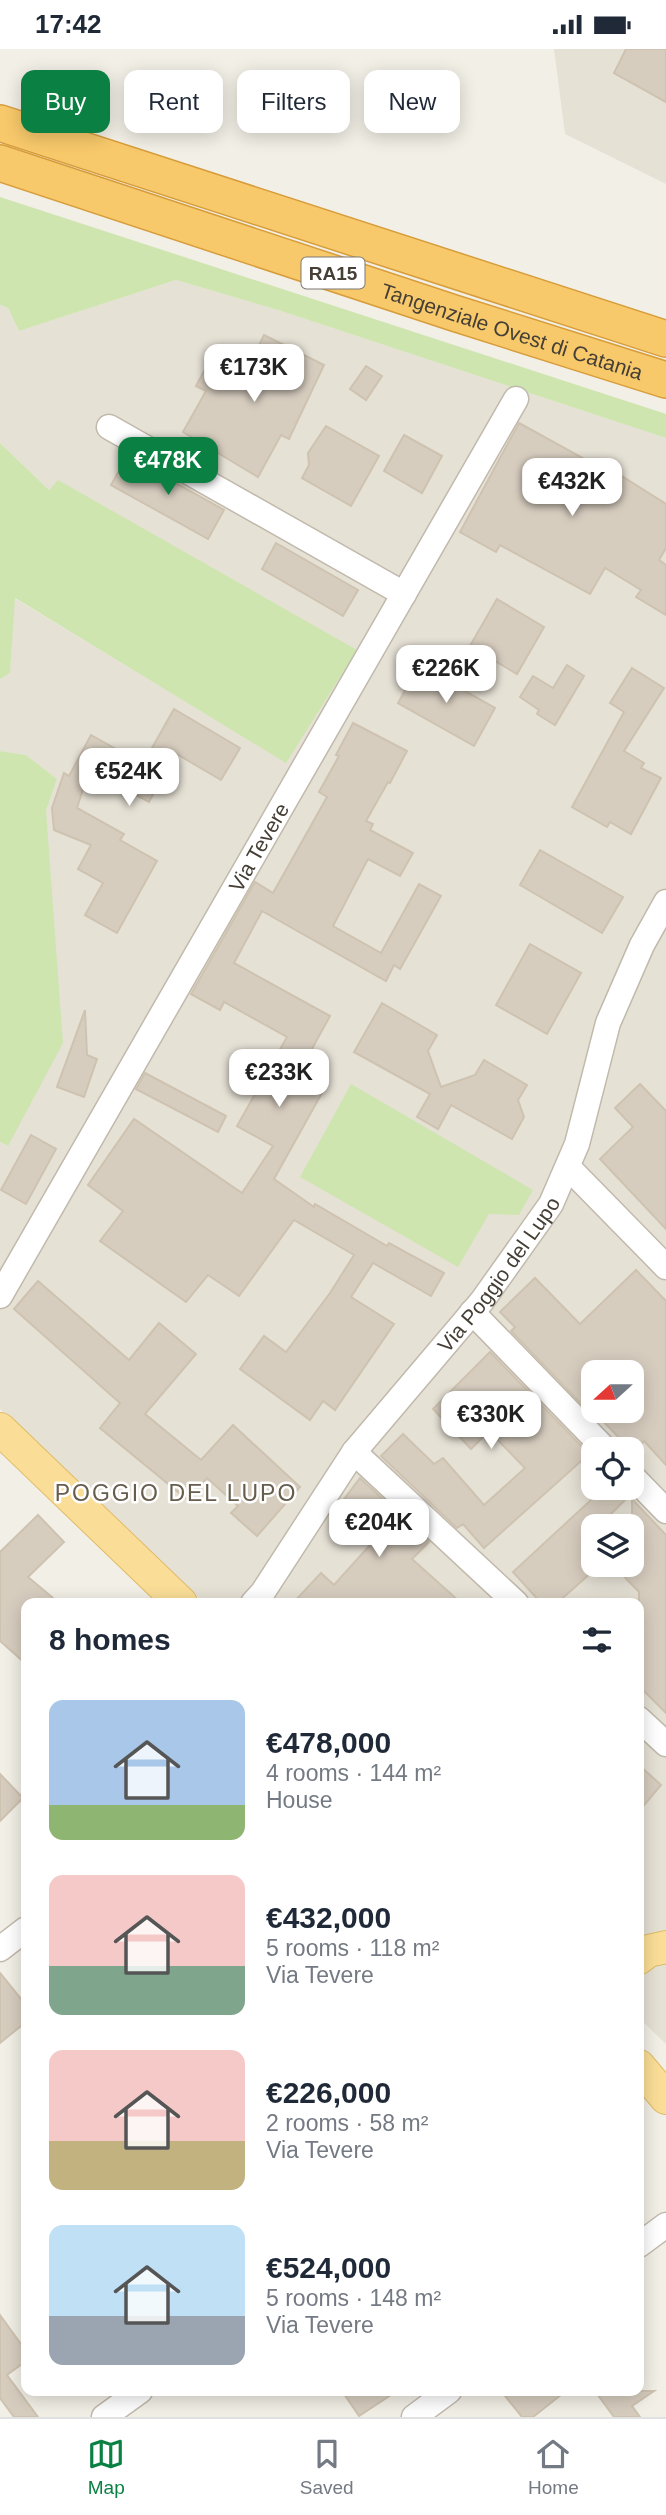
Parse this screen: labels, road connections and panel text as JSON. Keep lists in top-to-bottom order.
{
  "streets": {
    "highway": ["RA15", "Tangenziale Ovest di Catania"],
    "street": ["Via Tevere", "Via Poggio del Lupo"]
  },
  "districts": ["POGGIO DEL LUPO"],
  "north": "left",
  "page": {
    "status": "17:42",
    "chip": [
      "Buy",
      "Rent",
      "Filters",
      "New"
    ],
    "price": [
      "€173K",
      "€478K",
      "€432K",
      "€226K",
      "€524K",
      "€233K",
      "€330K",
      "€204K"
    ],
    "heading": "8 homes",
    "list": [
      {
        "name": "€478,000",
        "note": "4 rooms · 144 m² · House"
      },
      {
        "name": "€432,000",
        "note": "5 rooms · 118 m² · Via Tevere"
      },
      {
        "name": "€226,000",
        "note": "2 rooms · 58 m² · Via Tevere"
      },
      {
        "name": "€524,000",
        "note": "5 rooms · 148 m² · Via Tevere"
      }
    ],
    "tabs": ["Map", "Saved", "Home"]
  }
}
